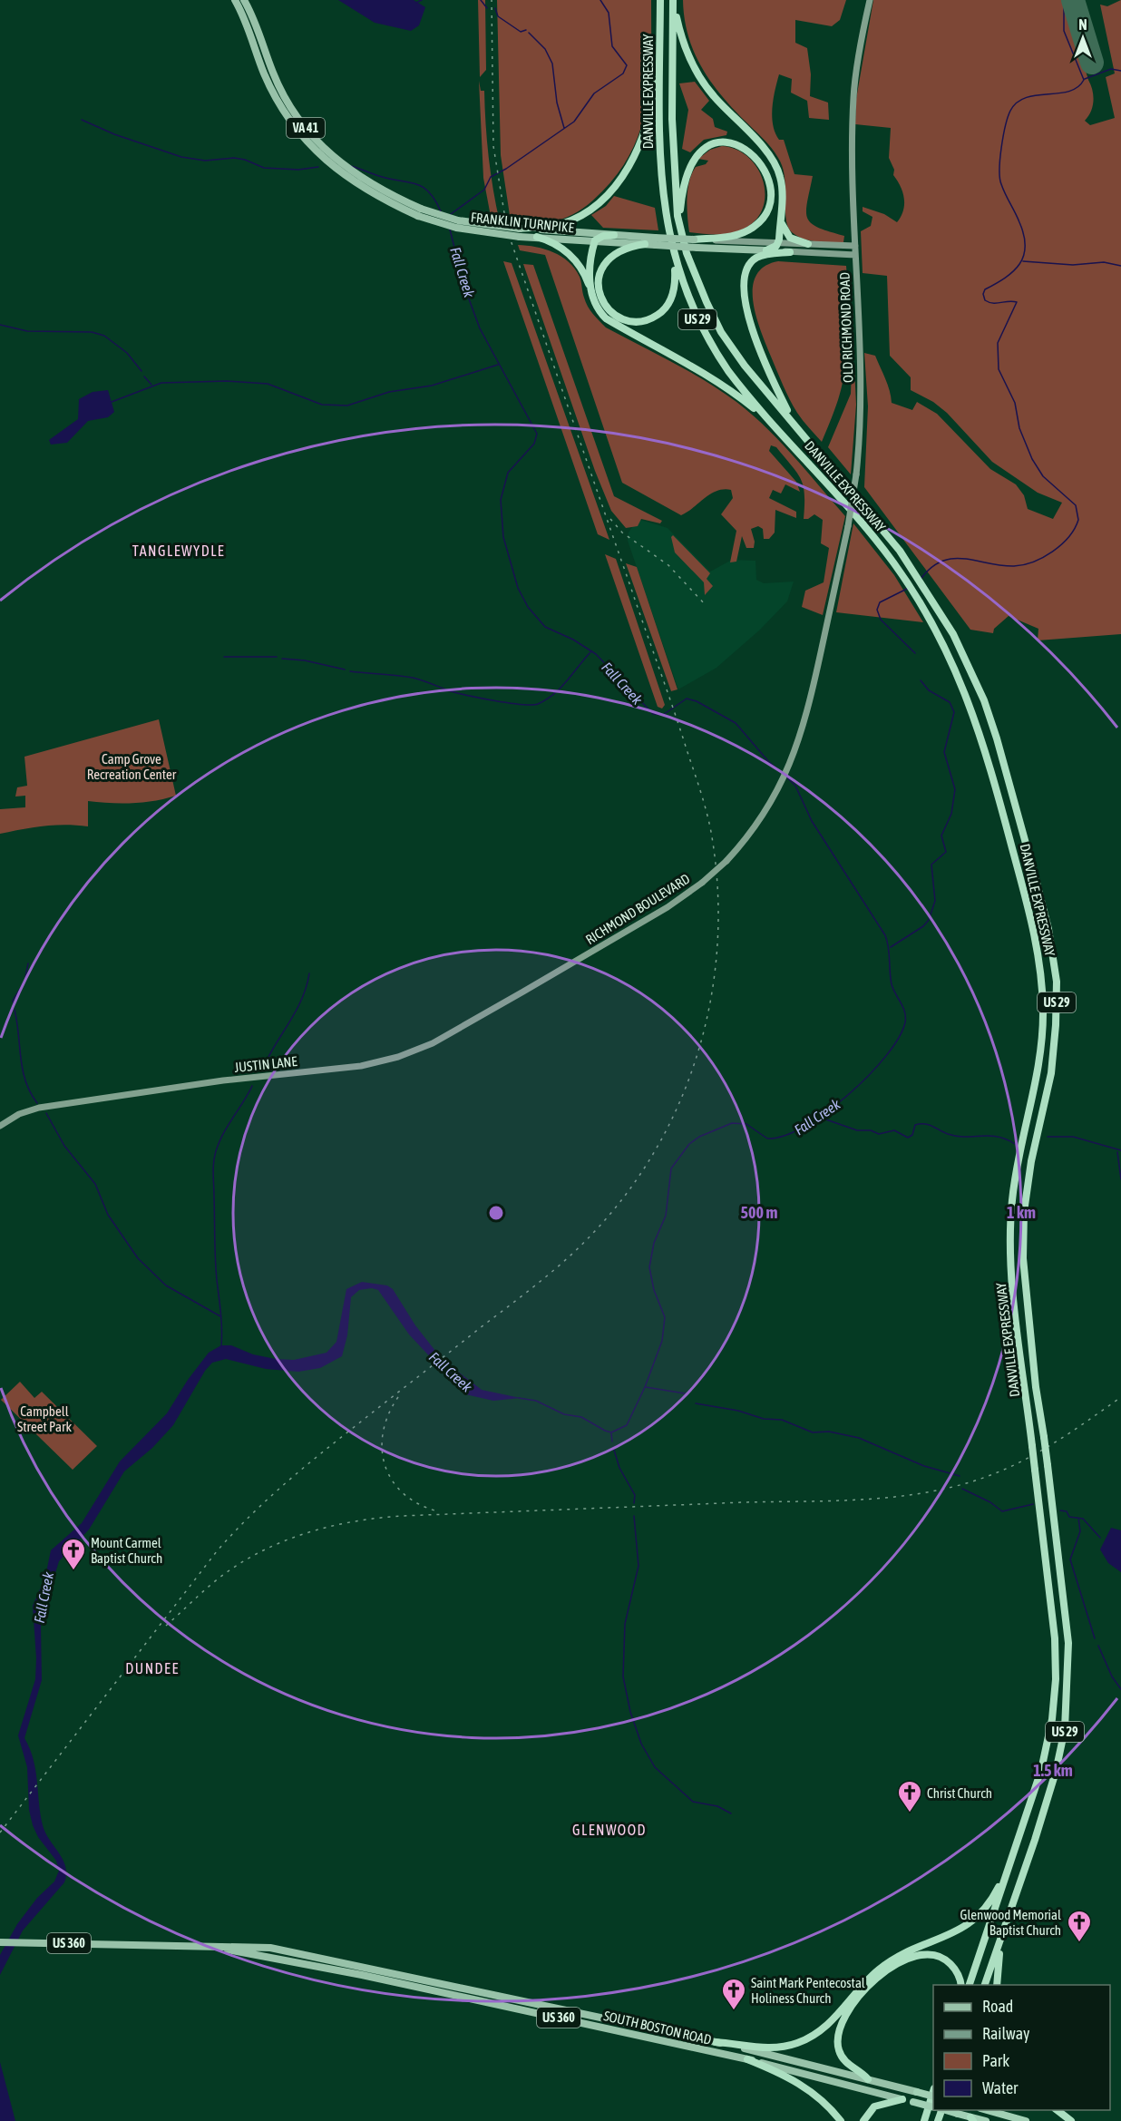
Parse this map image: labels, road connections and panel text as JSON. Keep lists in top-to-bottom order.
{
  "streets": {
    "highway": [
      "DANVILLE EXPRESSWAY",
      "US 29",
      "US 360",
      "SOUTH BOSTON ROAD"
    ],
    "main road": [
      "VA 41",
      "FRANKLIN TURNPIKE",
      "OLD RICHMOND ROAD",
      "RICHMOND BOULEVARD",
      "JUSTIN LANE"
    ]
  },
  "crossings": [
    ["FRANKLIN TURNPIKE", "OLD RICHMOND ROAD"],
    ["OLD RICHMOND ROAD", "RICHMOND BOULEVARD"],
    ["RICHMOND BOULEVARD", "JUSTIN LANE"]
  ],
  "districts": ["TANGLEWYDLE", "DUNDEE", "GLENWOOD"],
  "water": ["Fall Creek"],
  "parks": ["Camp Grove Recreation Center", "Campbell Street Park"],
  "places": {
    "church": [
      "Mount Carmel Baptist Church",
      "Christ Church",
      "Glenwood Memorial Baptist Church",
      "Saint Mark Pentecostal Holiness Church"
    ]
  },
  "legend": [
    "Road",
    "Railway",
    "Park",
    "Water"
  ],
  "north": "top",
  "rings": ["500 m", "1 km", "1.5 km"]
}
